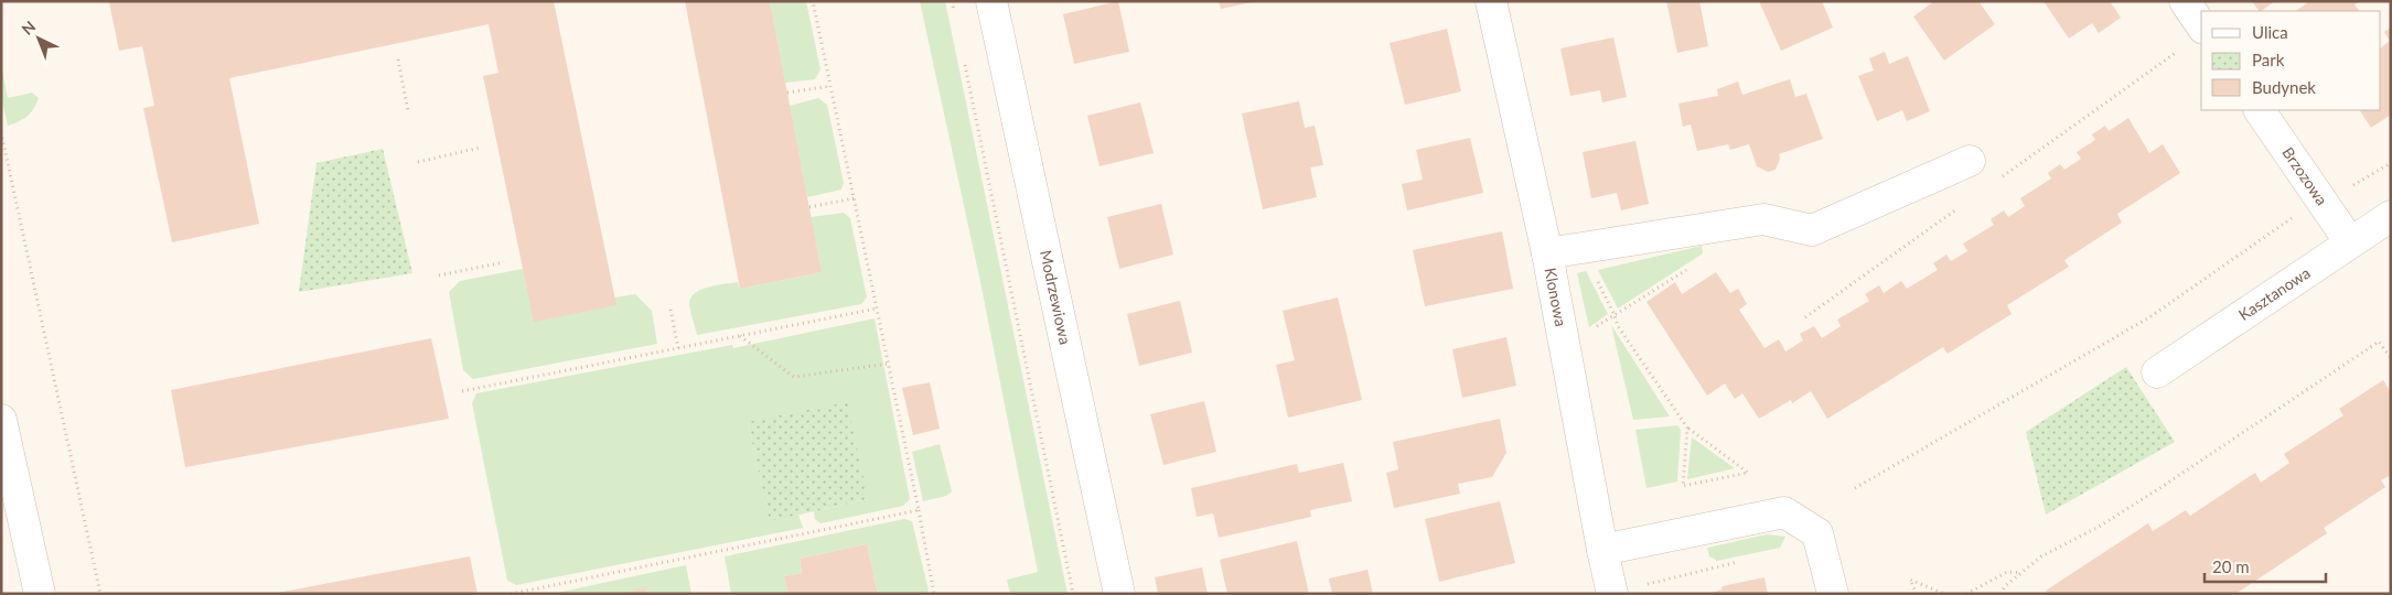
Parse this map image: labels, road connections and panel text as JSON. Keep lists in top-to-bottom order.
{
  "streets": {
    "street": [
      "Brzozowa",
      "Kasztanowa",
      "Klonowa",
      "Modrzewiowa"
    ]
  },
  "crossings": [
    ["Brzozowa", "Kasztanowa"]
  ],
  "legend": ["Ulica", "Park", "Budynek"],
  "scale_bar": "20 m",
  "north": "top left"
}
